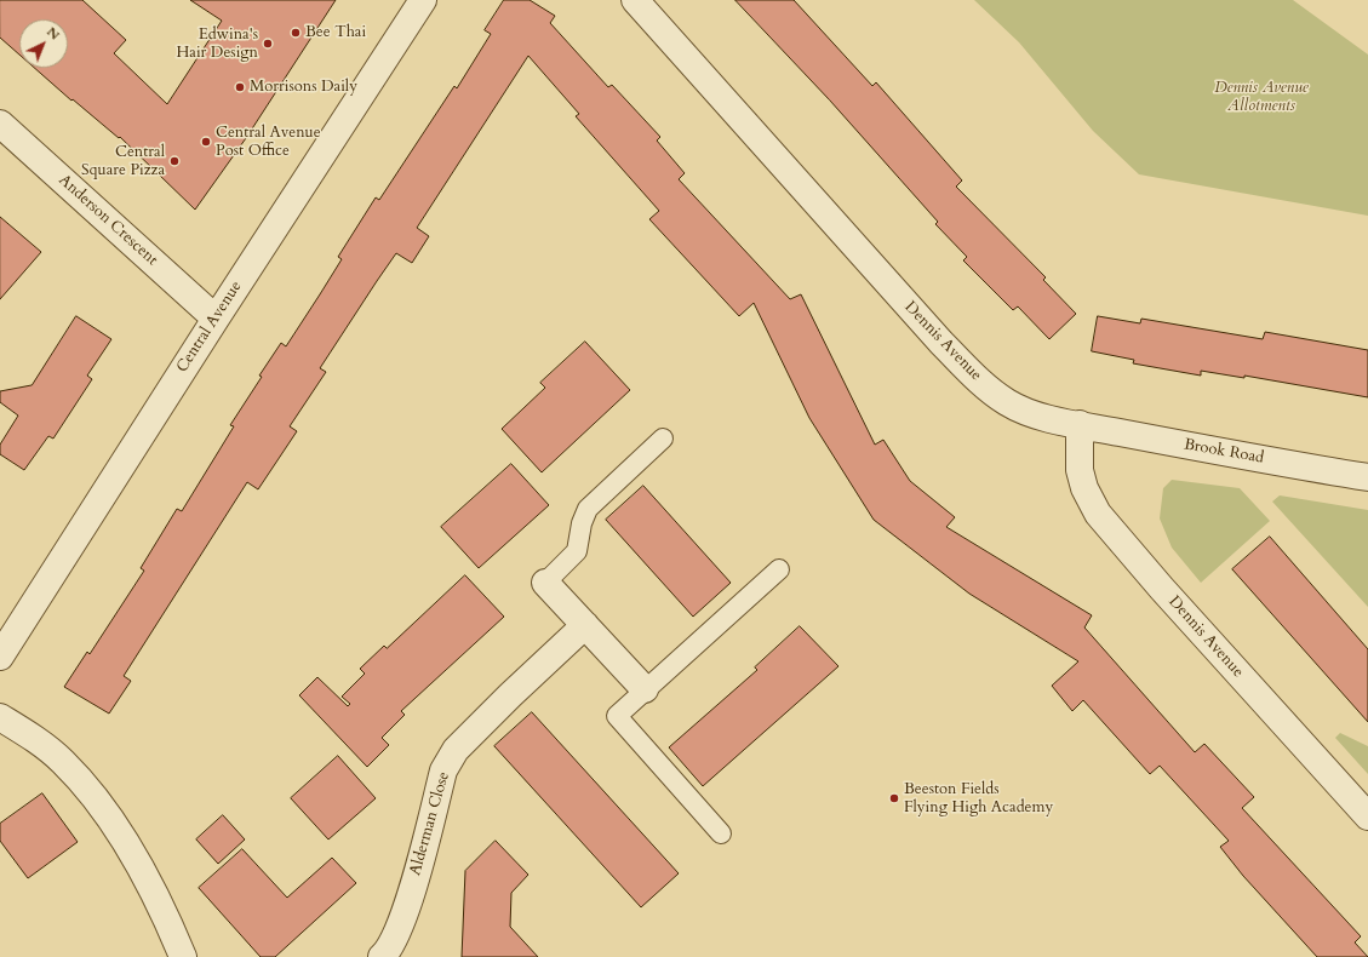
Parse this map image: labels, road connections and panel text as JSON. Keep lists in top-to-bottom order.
{
  "streets": {
    "street": [
      "Anderson Crescent",
      "Central Avenue",
      "Dennis Avenue",
      "Brook Road",
      "Alderman Close"
    ]
  },
  "crossings": [
    ["Anderson Crescent", "Central Avenue"],
    ["Dennis Avenue", "Brook Road"]
  ],
  "parks": ["Dennis Avenue Allotments"],
  "places": [
    "Bee Thai",
    "Edwina's Hair Design",
    "Morrisons Daily",
    "Central Avenue Post Office",
    "Central Square Pizza",
    "Beeston Fields Flying High Academy"
  ],
  "north": "top right"
}
